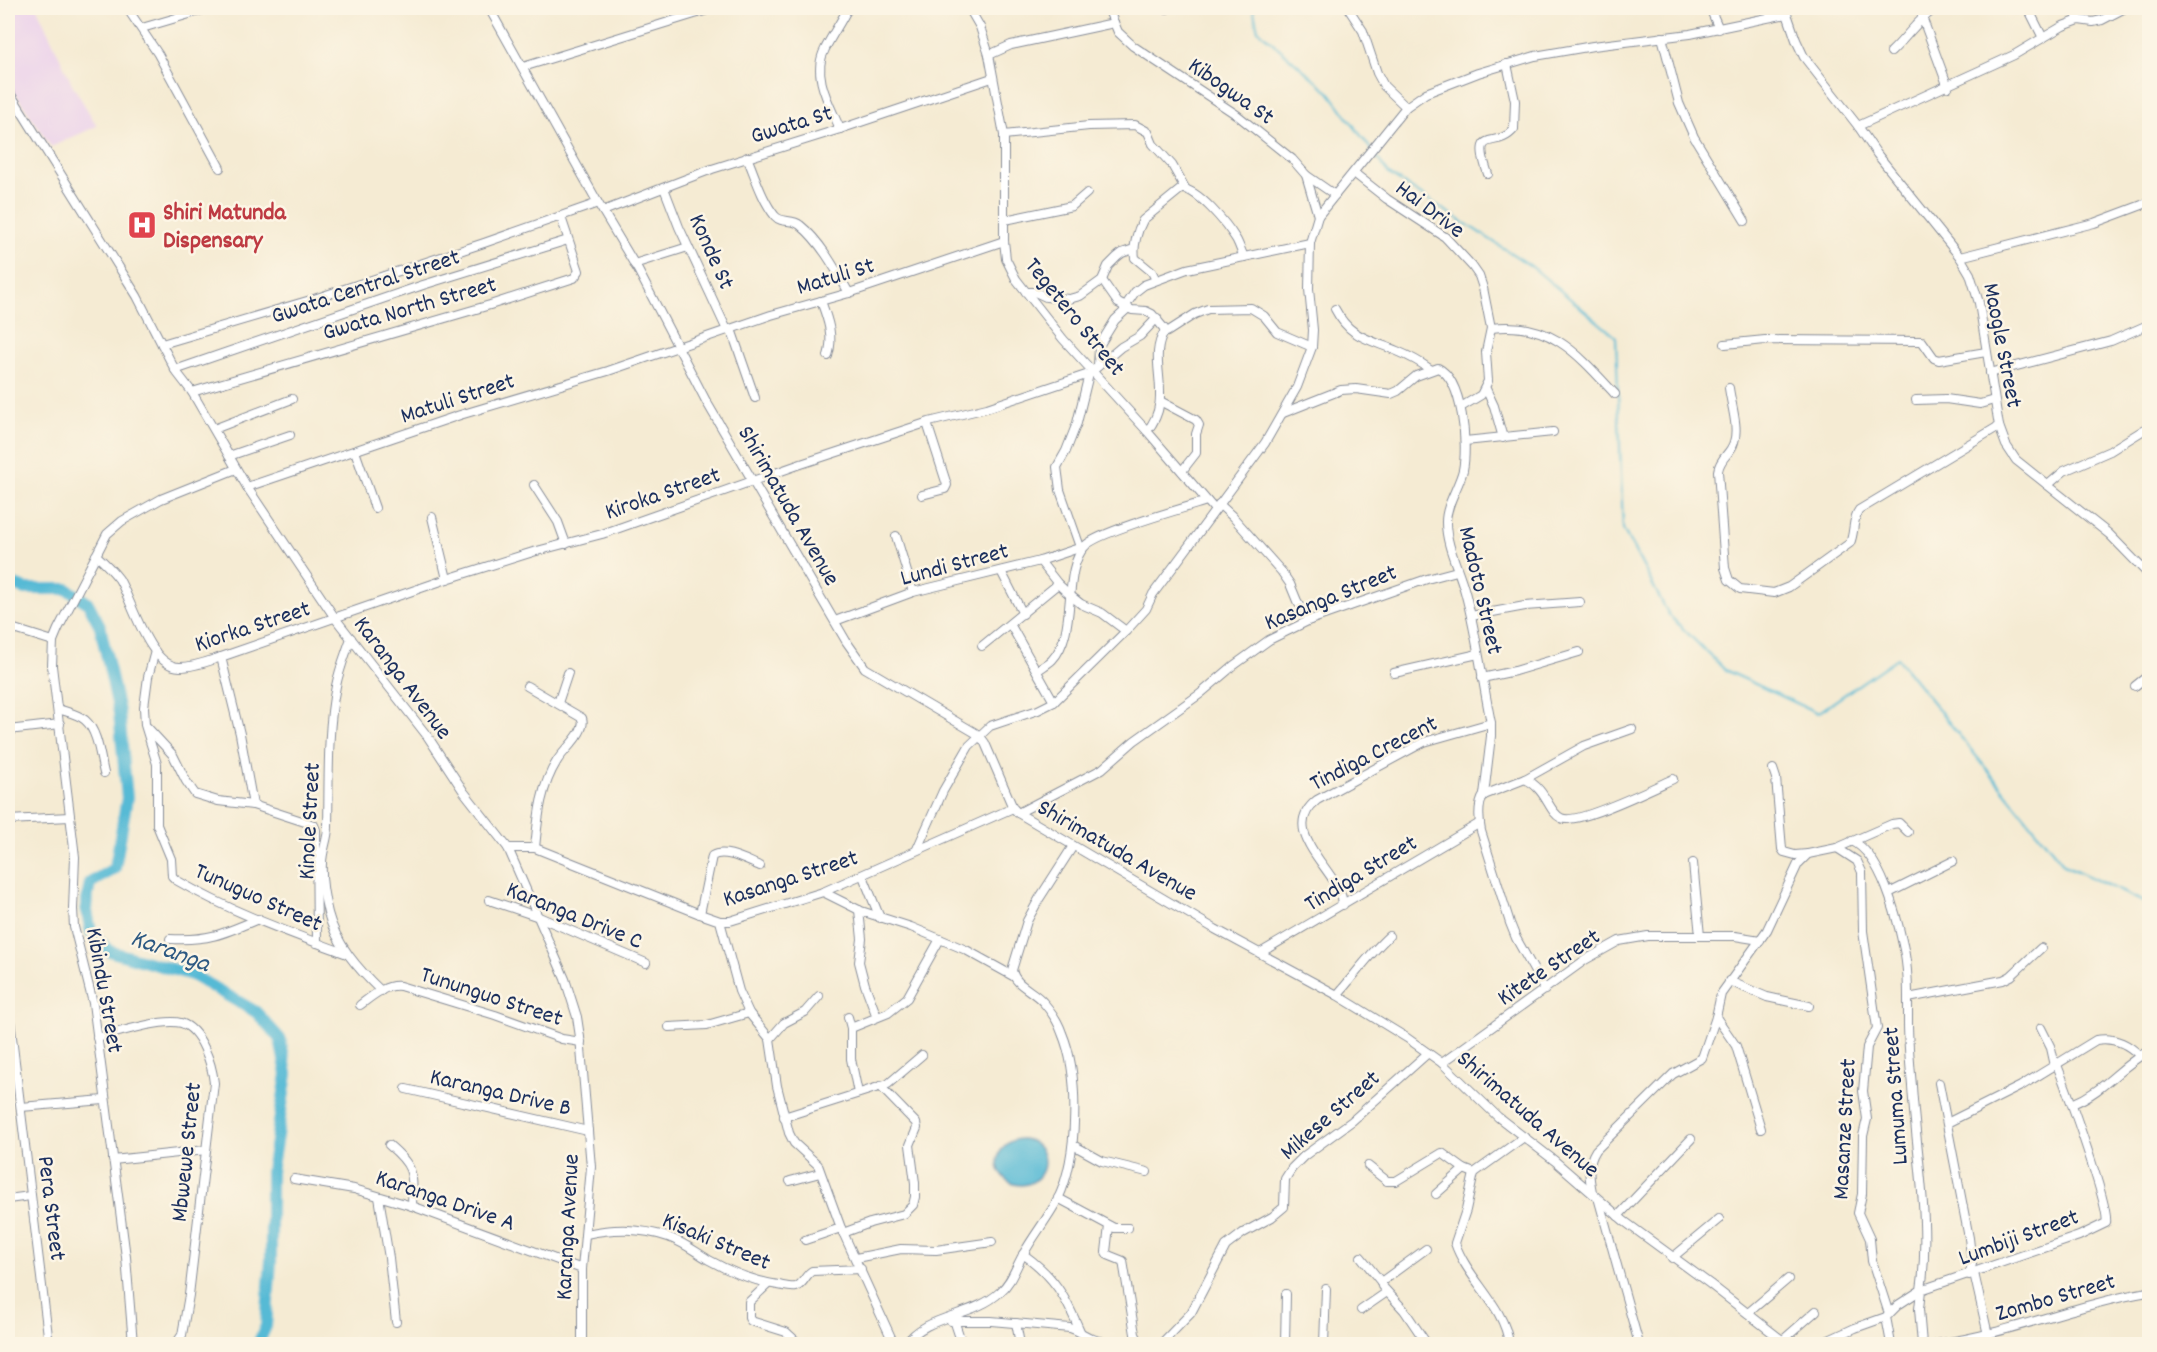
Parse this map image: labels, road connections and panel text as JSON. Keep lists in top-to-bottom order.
{
  "streets": {
    "street": [
      "Kibogwa St",
      "Gwata St",
      "Hai Drive",
      "Konde St",
      "Matuli St",
      "Gwata Central Street",
      "Gwata North Street",
      "Tegetero Street",
      "Maogle Street",
      "Matuli Street",
      "Kiroka Street",
      "Shirimatuda Avenue",
      "Lundi Street",
      "Madoto Street",
      "Kasanga Street",
      "Kiorka Street",
      "Karanga Avenue",
      "Tindiga Crecent",
      "Kinole Street",
      "Tindiga Street",
      "Tunuguo Street",
      "Karanga Drive C",
      "Kitete Street",
      "Kibindu Street",
      "Tununguo Street",
      "Karanga Drive B",
      "Lumuma Street",
      "Mikese Street",
      "Masanze Street",
      "Mbwewe Street",
      "Karanga Drive A",
      "Pera Street",
      "Lumbiji Street",
      "Kisaki Street",
      "Zombo Street"
    ]
  },
  "crossings": [
    ["Gwata St", "Konde St"],
    ["Gwata St", "Gwata North Street"],
    ["Gwata St", "Tegetero Street"],
    ["Gwata St", "Shirimatuda Avenue"],
    ["Gwata St", "Karanga Avenue"],
    ["Konde St", "Matuli St"],
    ["Matuli St", "Tegetero Street"],
    ["Matuli St", "Matuli Street"],
    ["Matuli St", "Shirimatuda Avenue"],
    ["Gwata Central Street", "Gwata North Street"],
    ["Gwata Central Street", "Karanga Avenue"],
    ["Gwata North Street", "Karanga Avenue"],
    ["Tegetero Street", "Kiroka Street"],
    ["Tegetero Street", "Lundi Street"],
    ["Tegetero Street", "Kasanga Street"],
    ["Matuli Street", "Shirimatuda Avenue"],
    ["Matuli Street", "Karanga Avenue"],
    ["Kiroka Street", "Shirimatuda Avenue"],
    ["Kiroka Street", "Kiorka Street"],
    ["Kiroka Street", "Karanga Avenue"],
    ["Shirimatuda Avenue", "Lundi Street"],
    ["Shirimatuda Avenue", "Kasanga Street"],
    ["Shirimatuda Avenue", "Tindiga Street"],
    ["Shirimatuda Avenue", "Kitete Street"],
    ["Shirimatuda Avenue", "Mikese Street"],
    ["Madoto Street", "Kasanga Street"],
    ["Madoto Street", "Tindiga Crecent"],
    ["Kasanga Street", "Karanga Avenue"],
    ["Kiorka Street", "Karanga Avenue"],
    ["Kiorka Street", "Tunuguo Street"],
    ["Kiorka Street", "Kibindu Street"],
    ["Karanga Avenue", "Kinole Street"],
    ["Karanga Avenue", "Karanga Drive C"],
    ["Karanga Avenue", "Tununguo Street"],
    ["Karanga Avenue", "Karanga Drive B"],
    ["Karanga Avenue", "Karanga Drive A"],
    ["Karanga Avenue", "Kisaki Street"],
    ["Tindiga Crecent", "Tindiga Street"],
    ["Kinole Street", "Tunuguo Street"],
    ["Kinole Street", "Tununguo Street"],
    ["Kibindu Street", "Mbwewe Street"],
    ["Lumuma Street", "Lumbiji Street"]
  ],
  "water": ["Karanga"],
  "places": {
    "hospital": ["Shiri Matunda Dispensary"]
  }
}
